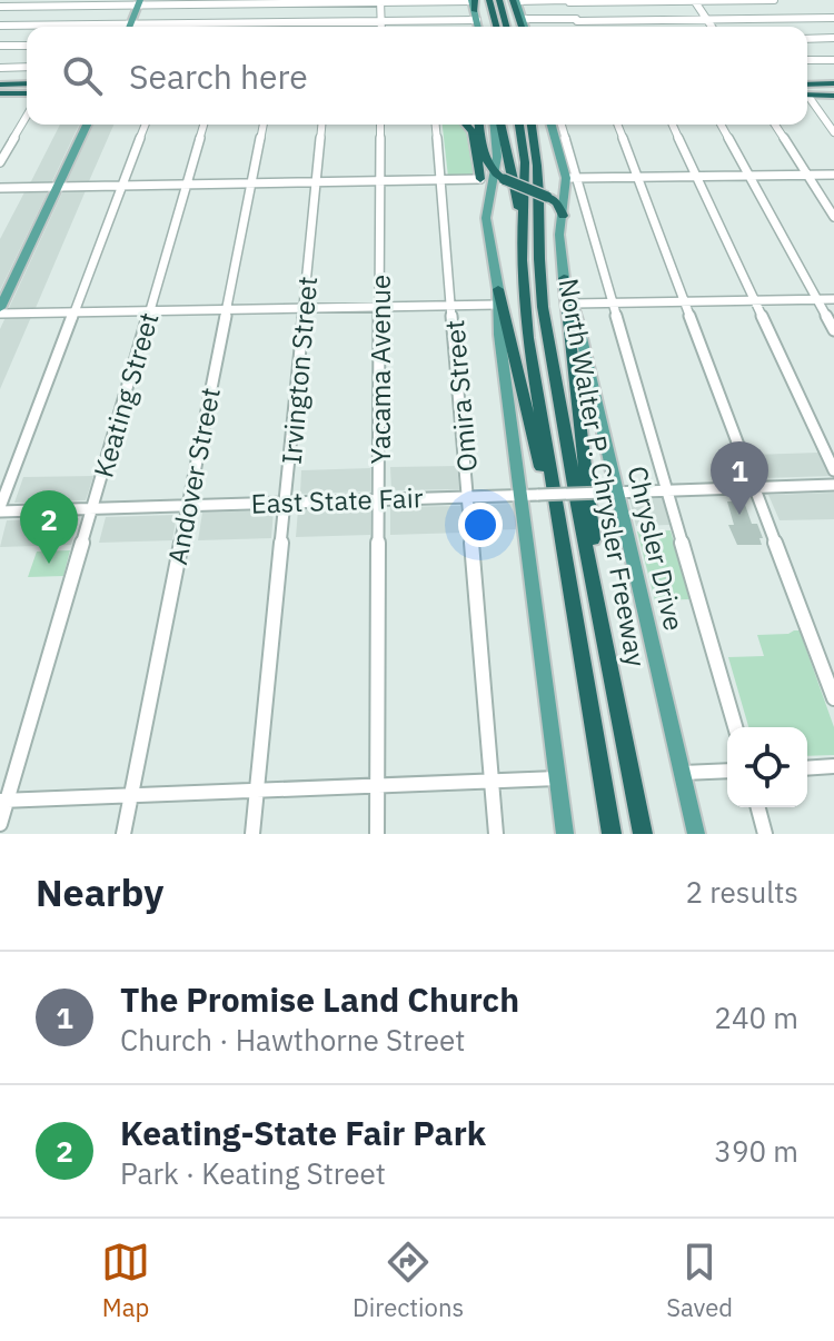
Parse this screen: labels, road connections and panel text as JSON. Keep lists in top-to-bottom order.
{
  "streets": {
    "highway": ["North Walter P. Chrysler Freeway"],
    "main road": ["Chrysler Drive"],
    "street": [
      "Yacama Avenue",
      "Irvington Street",
      "Keating Street",
      "Omira Street",
      "Andover Street",
      "East State Fair"
    ]
  },
  "crossings": [
    ["Yacama Avenue", "East State Fair"],
    ["Irvington Street", "East State Fair"],
    ["Keating Street", "East State Fair"],
    ["Omira Street", "East State Fair"],
    ["Andover Street", "East State Fair"],
    ["East State Fair", "Chrysler Drive"]
  ],
  "page": {
    "search": "Search here",
    "pins": ["1", "2"],
    "heading": ["Nearby", "2 results"],
    "list": [
      {
        "mark": "1",
        "name": "The Promise Land Church",
        "note": "Church · Hawthorne Street",
        "value": "240 m"
      },
      {
        "mark": "2",
        "name": "Keating-State Fair Park",
        "note": "Park · Keating Street",
        "value": "390 m"
      }
    ],
    "nav": ["Map", "Directions", "Saved"]
  }
}
